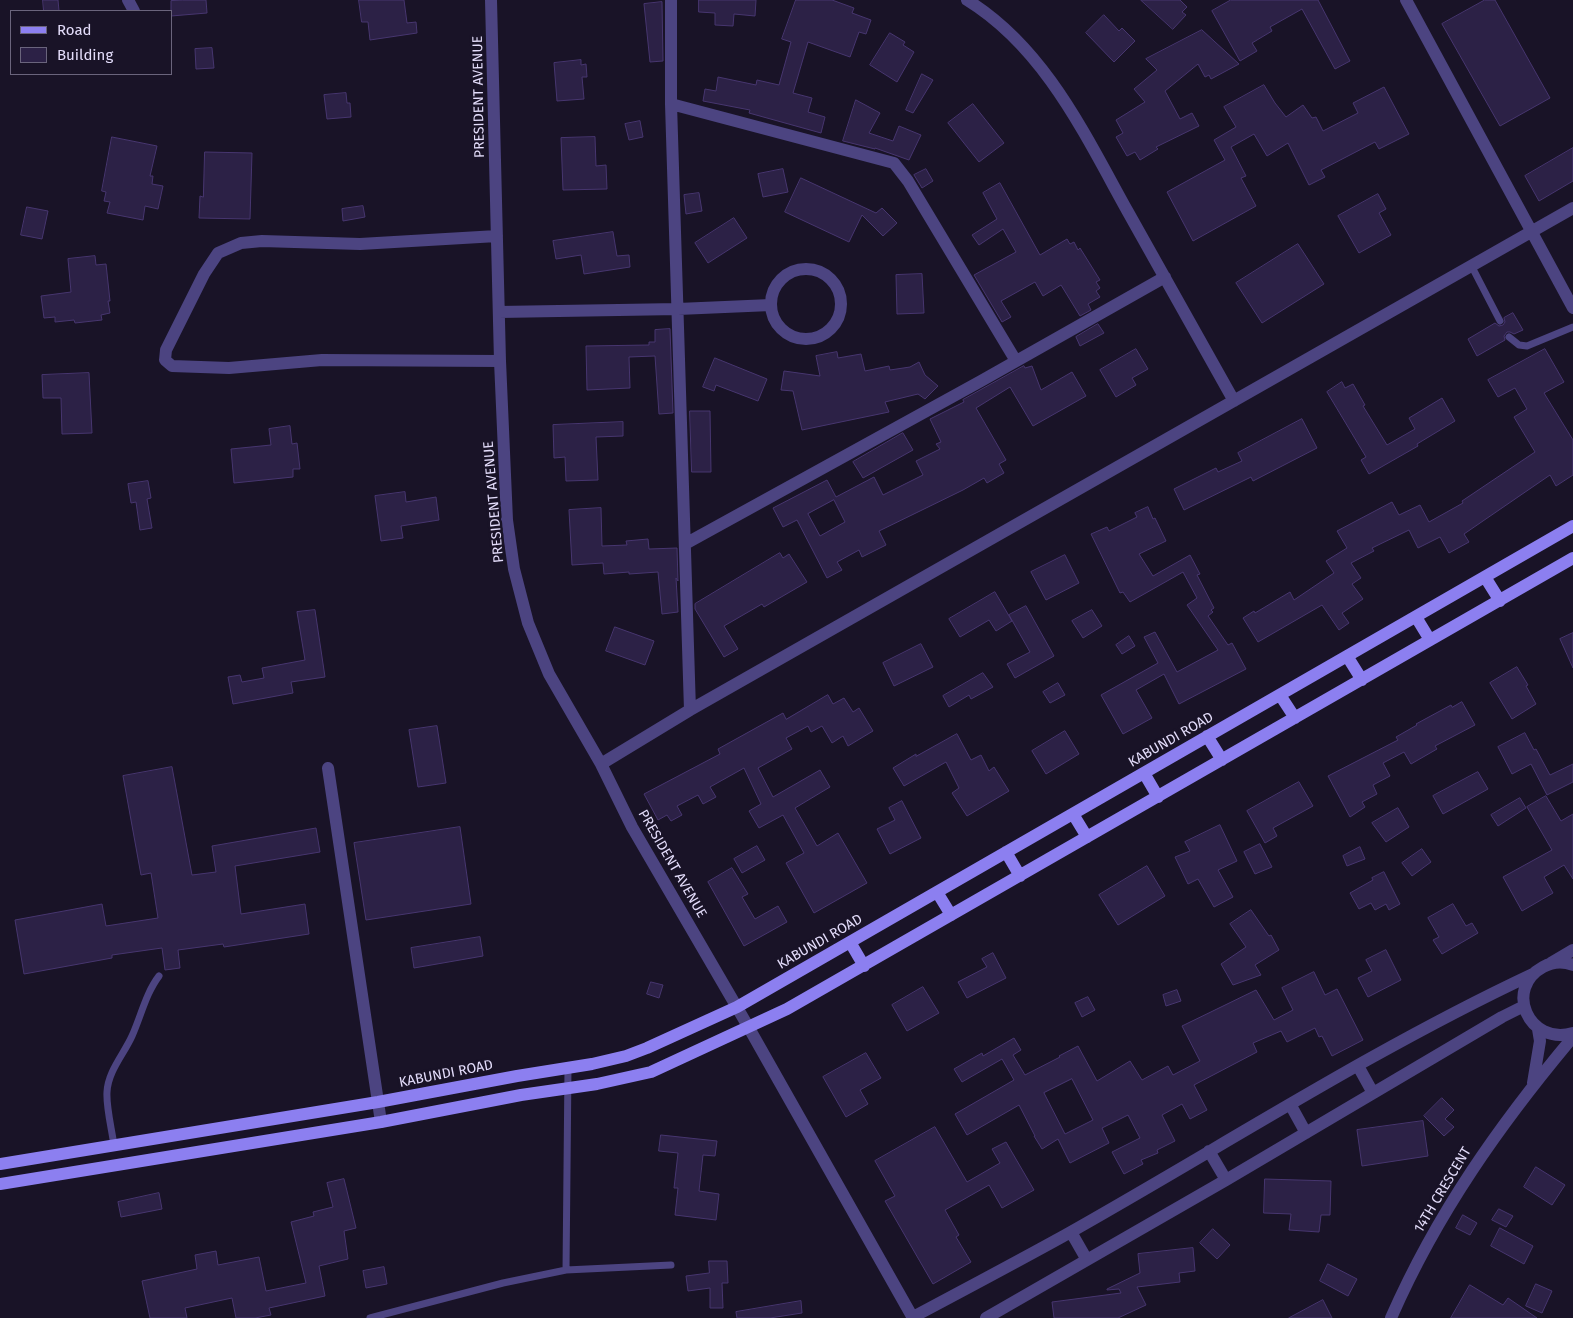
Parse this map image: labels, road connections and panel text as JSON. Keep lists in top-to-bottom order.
{
  "streets": {
    "street": ["PRESIDENT AVENUE", "KABUNDI ROAD", "14TH CRESCENT"]
  },
  "crossings": [
    ["PRESIDENT AVENUE", "KABUNDI ROAD"]
  ],
  "legend": ["Road", "Building"]
}
